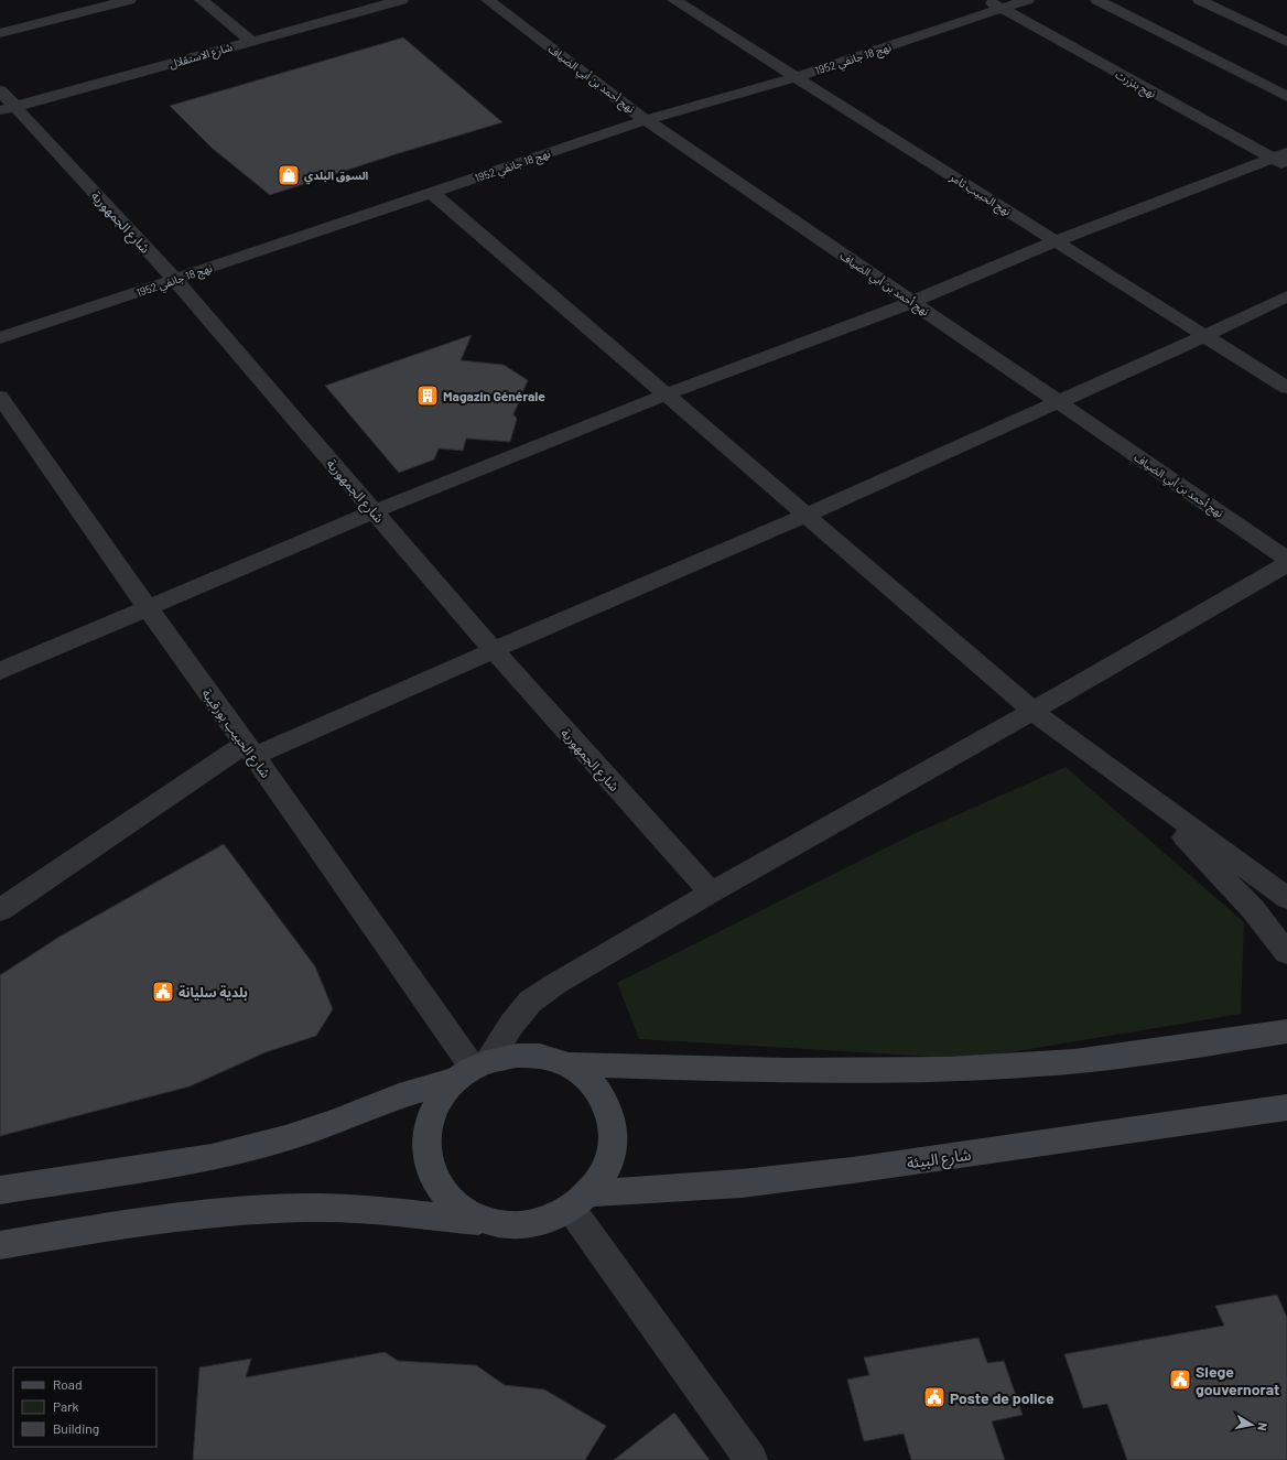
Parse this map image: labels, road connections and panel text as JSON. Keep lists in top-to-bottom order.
{
  "streets": {
    "main road": ["شارع البيئة"],
    "street": [
      "شارع الاستقلال",
      "نهج 18 جانفي 1952",
      "نهج أحمد بن أبي الضياف",
      "نهج بنزرت",
      "نهج الحبيب ثامر",
      "شارع الجمهورية",
      "شارع الحبيب بورقيبة"
    ]
  },
  "crossings": [
    ["شارع الاستقلال", "شارع الجمهورية"],
    ["نهج 18 جانفي 1952", "نهج أحمد بن أبي الضياف"],
    ["نهج 18 جانفي 1952", "نهج بنزرت"],
    ["نهج 18 جانفي 1952", "نهج الحبيب ثامر"],
    ["نهج 18 جانفي 1952", "شارع الجمهورية"]
  ],
  "places": {
    "shop": ["السوق البلدي"],
    "building": ["Magazin Générale"],
    "public building": ["بلدية سليانة", "Siege gouvernorat", "Poste de police"]
  },
  "legend": ["Road", "Park", "Building"],
  "north": "right"
}
